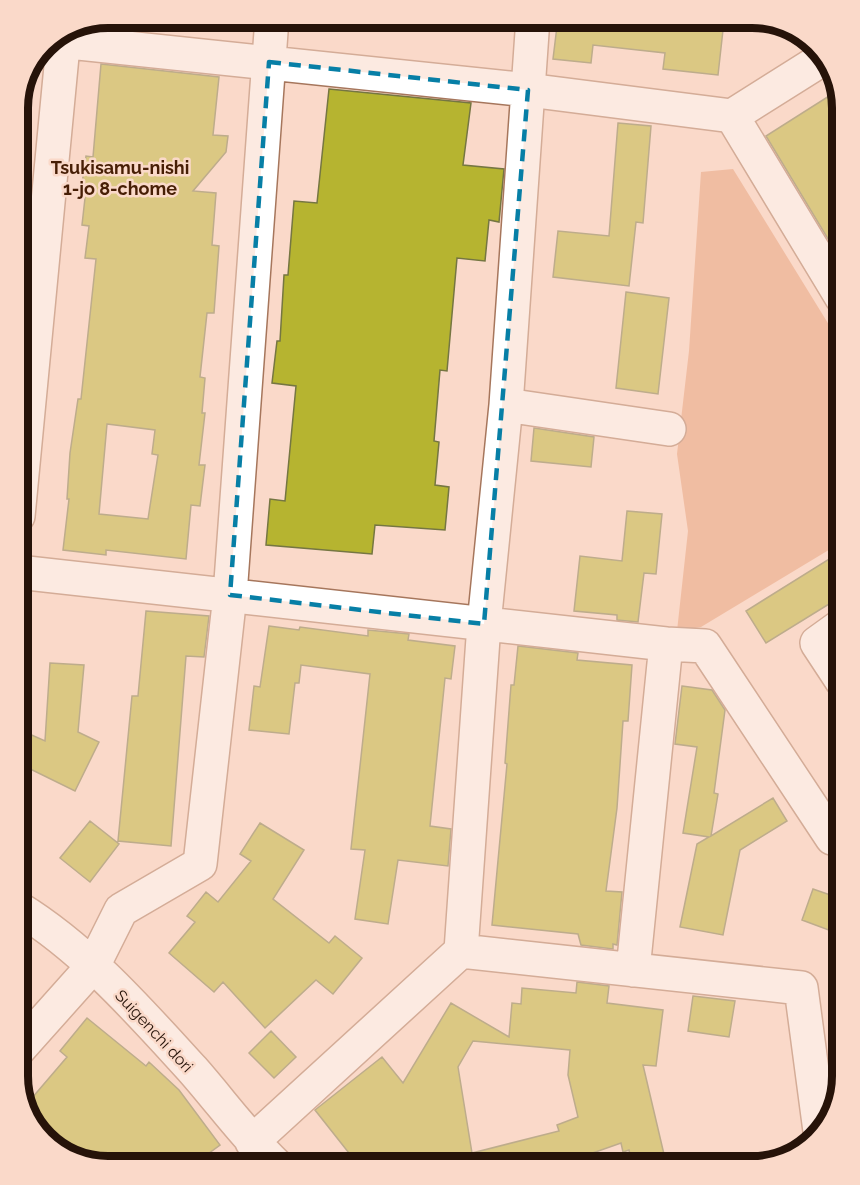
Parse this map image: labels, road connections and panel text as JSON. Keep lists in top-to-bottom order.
{
  "streets": {
    "street": ["Suigenchi dori"]
  },
  "districts": ["Tsukisamu-nishi 1-jo 8-chome"]
}
